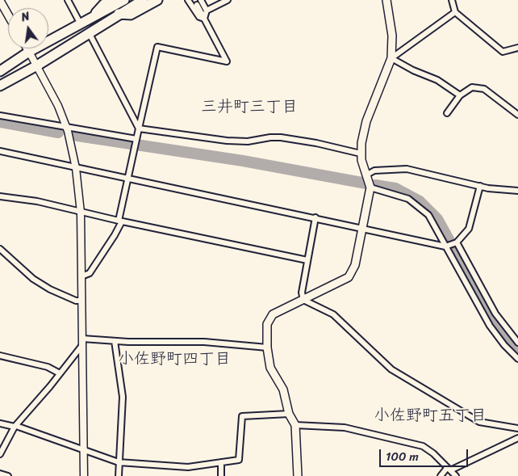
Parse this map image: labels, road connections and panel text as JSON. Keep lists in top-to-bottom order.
{
  "districts": ["三井町三丁目", "小佐野町四丁目", "小佐野町五丁目"],
  "scale_bar": "100 m",
  "north": "top"
}
